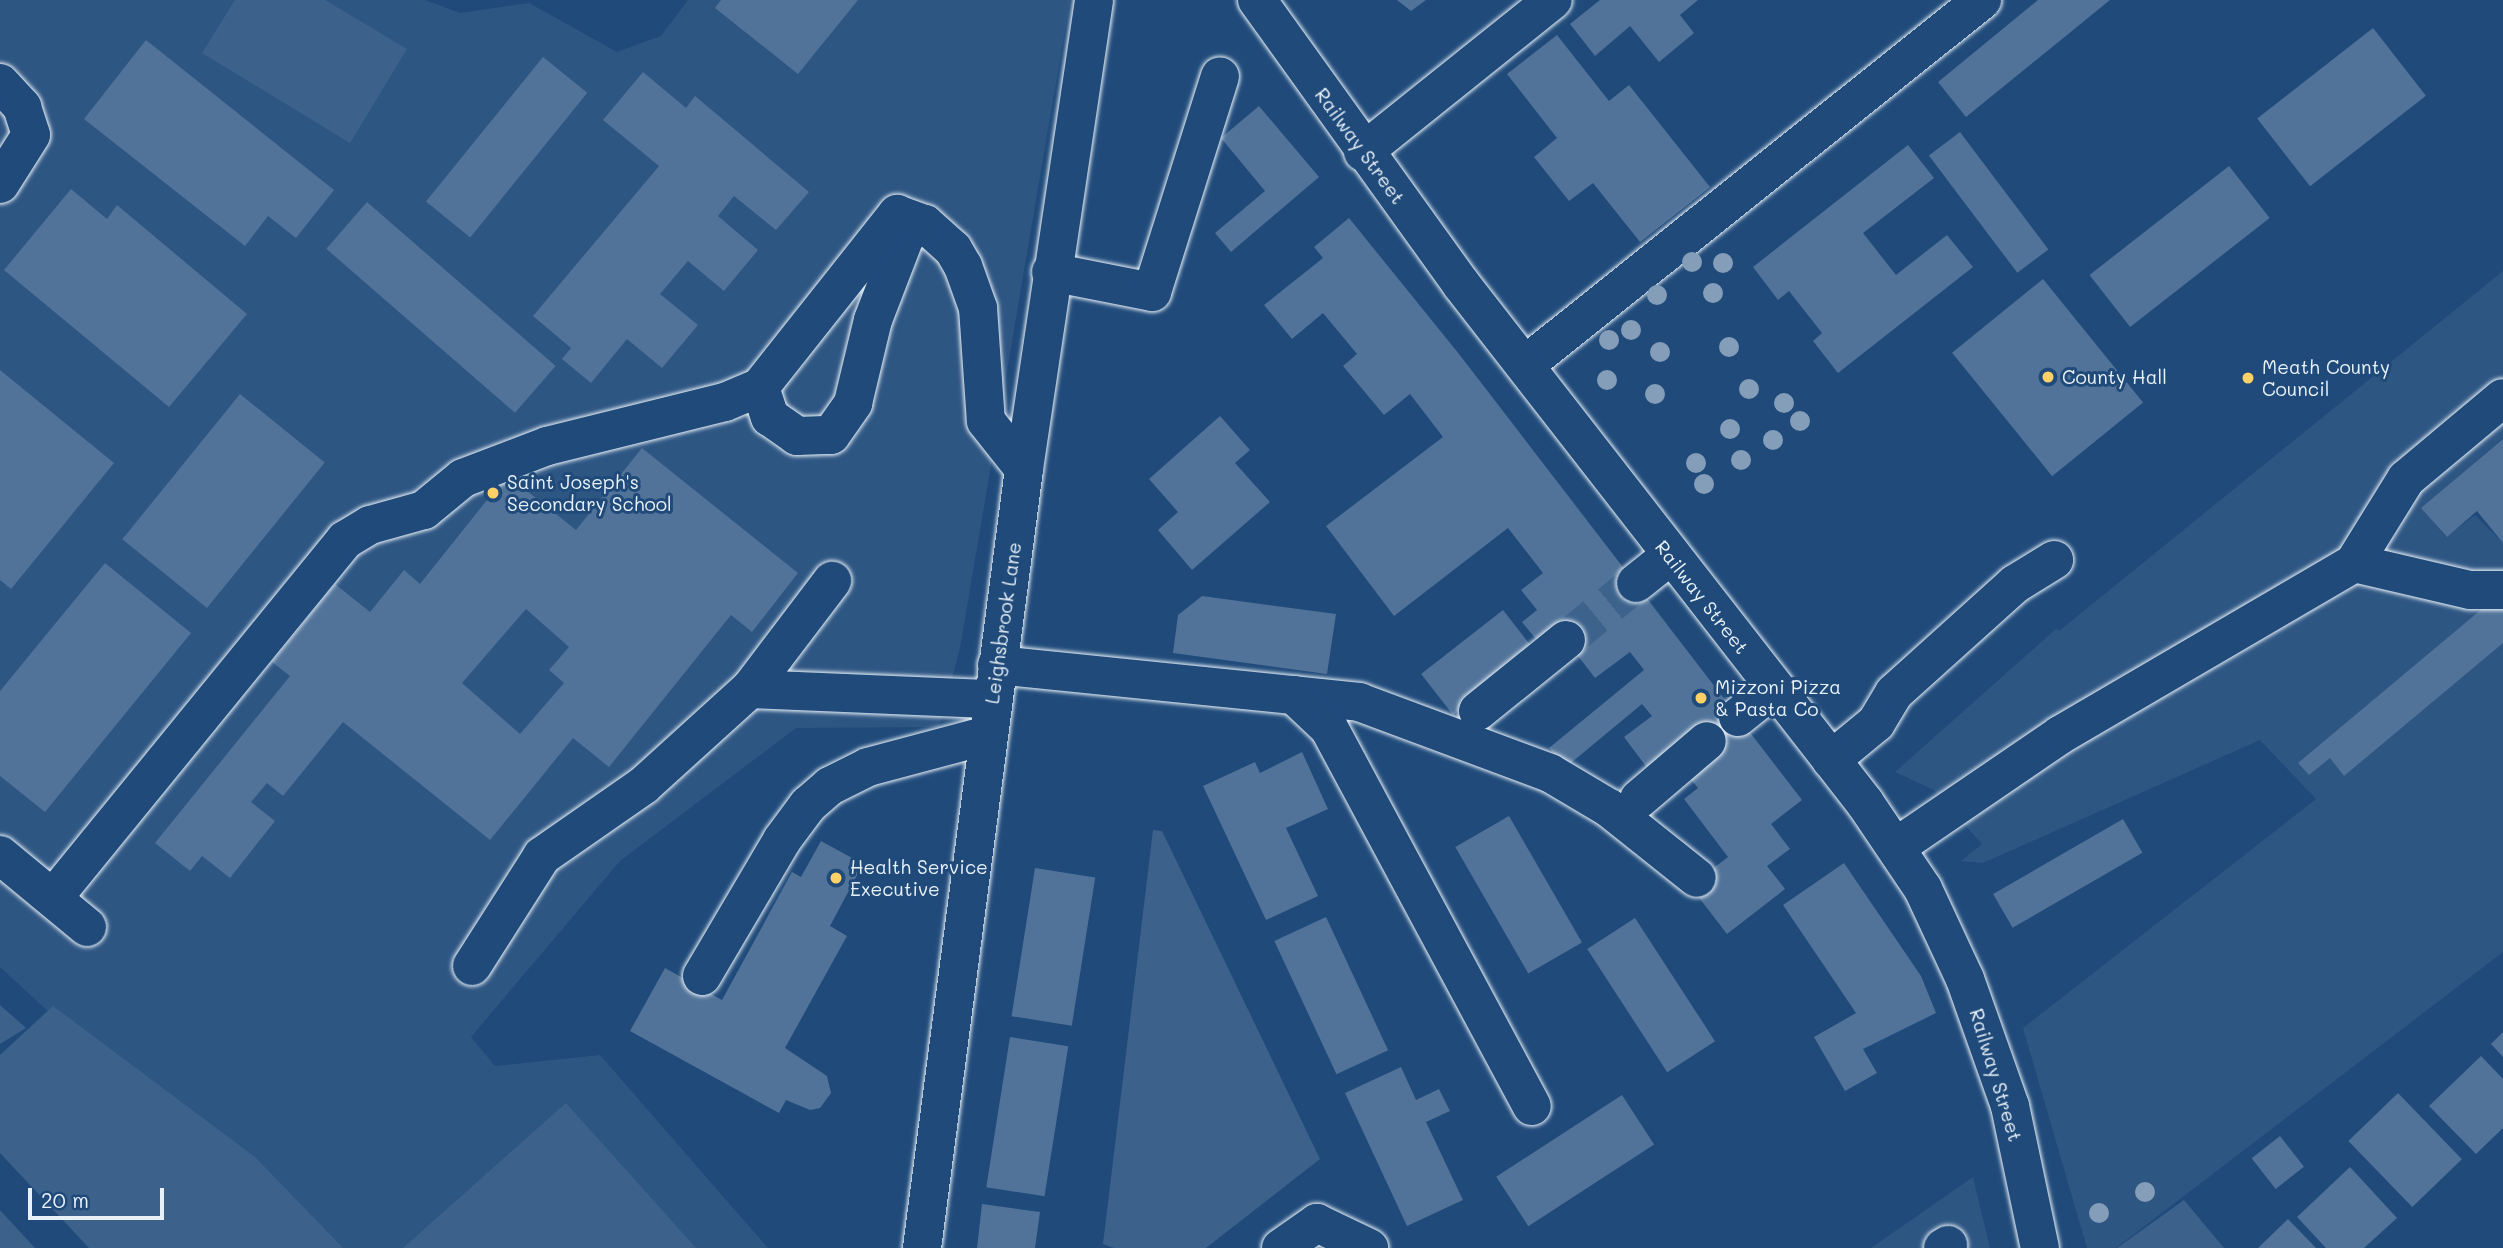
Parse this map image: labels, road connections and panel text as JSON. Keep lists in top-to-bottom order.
{
  "streets": {
    "street": ["Railway Street", "Leighsbrook Lane"]
  },
  "places": [
    "County Hall",
    "Meath County Council",
    "Saint Joseph's Secondary School",
    "Mizzoni Pizza & Pasta Co",
    "Health Service Executive"
  ],
  "scale_bar": "20 m"
}
